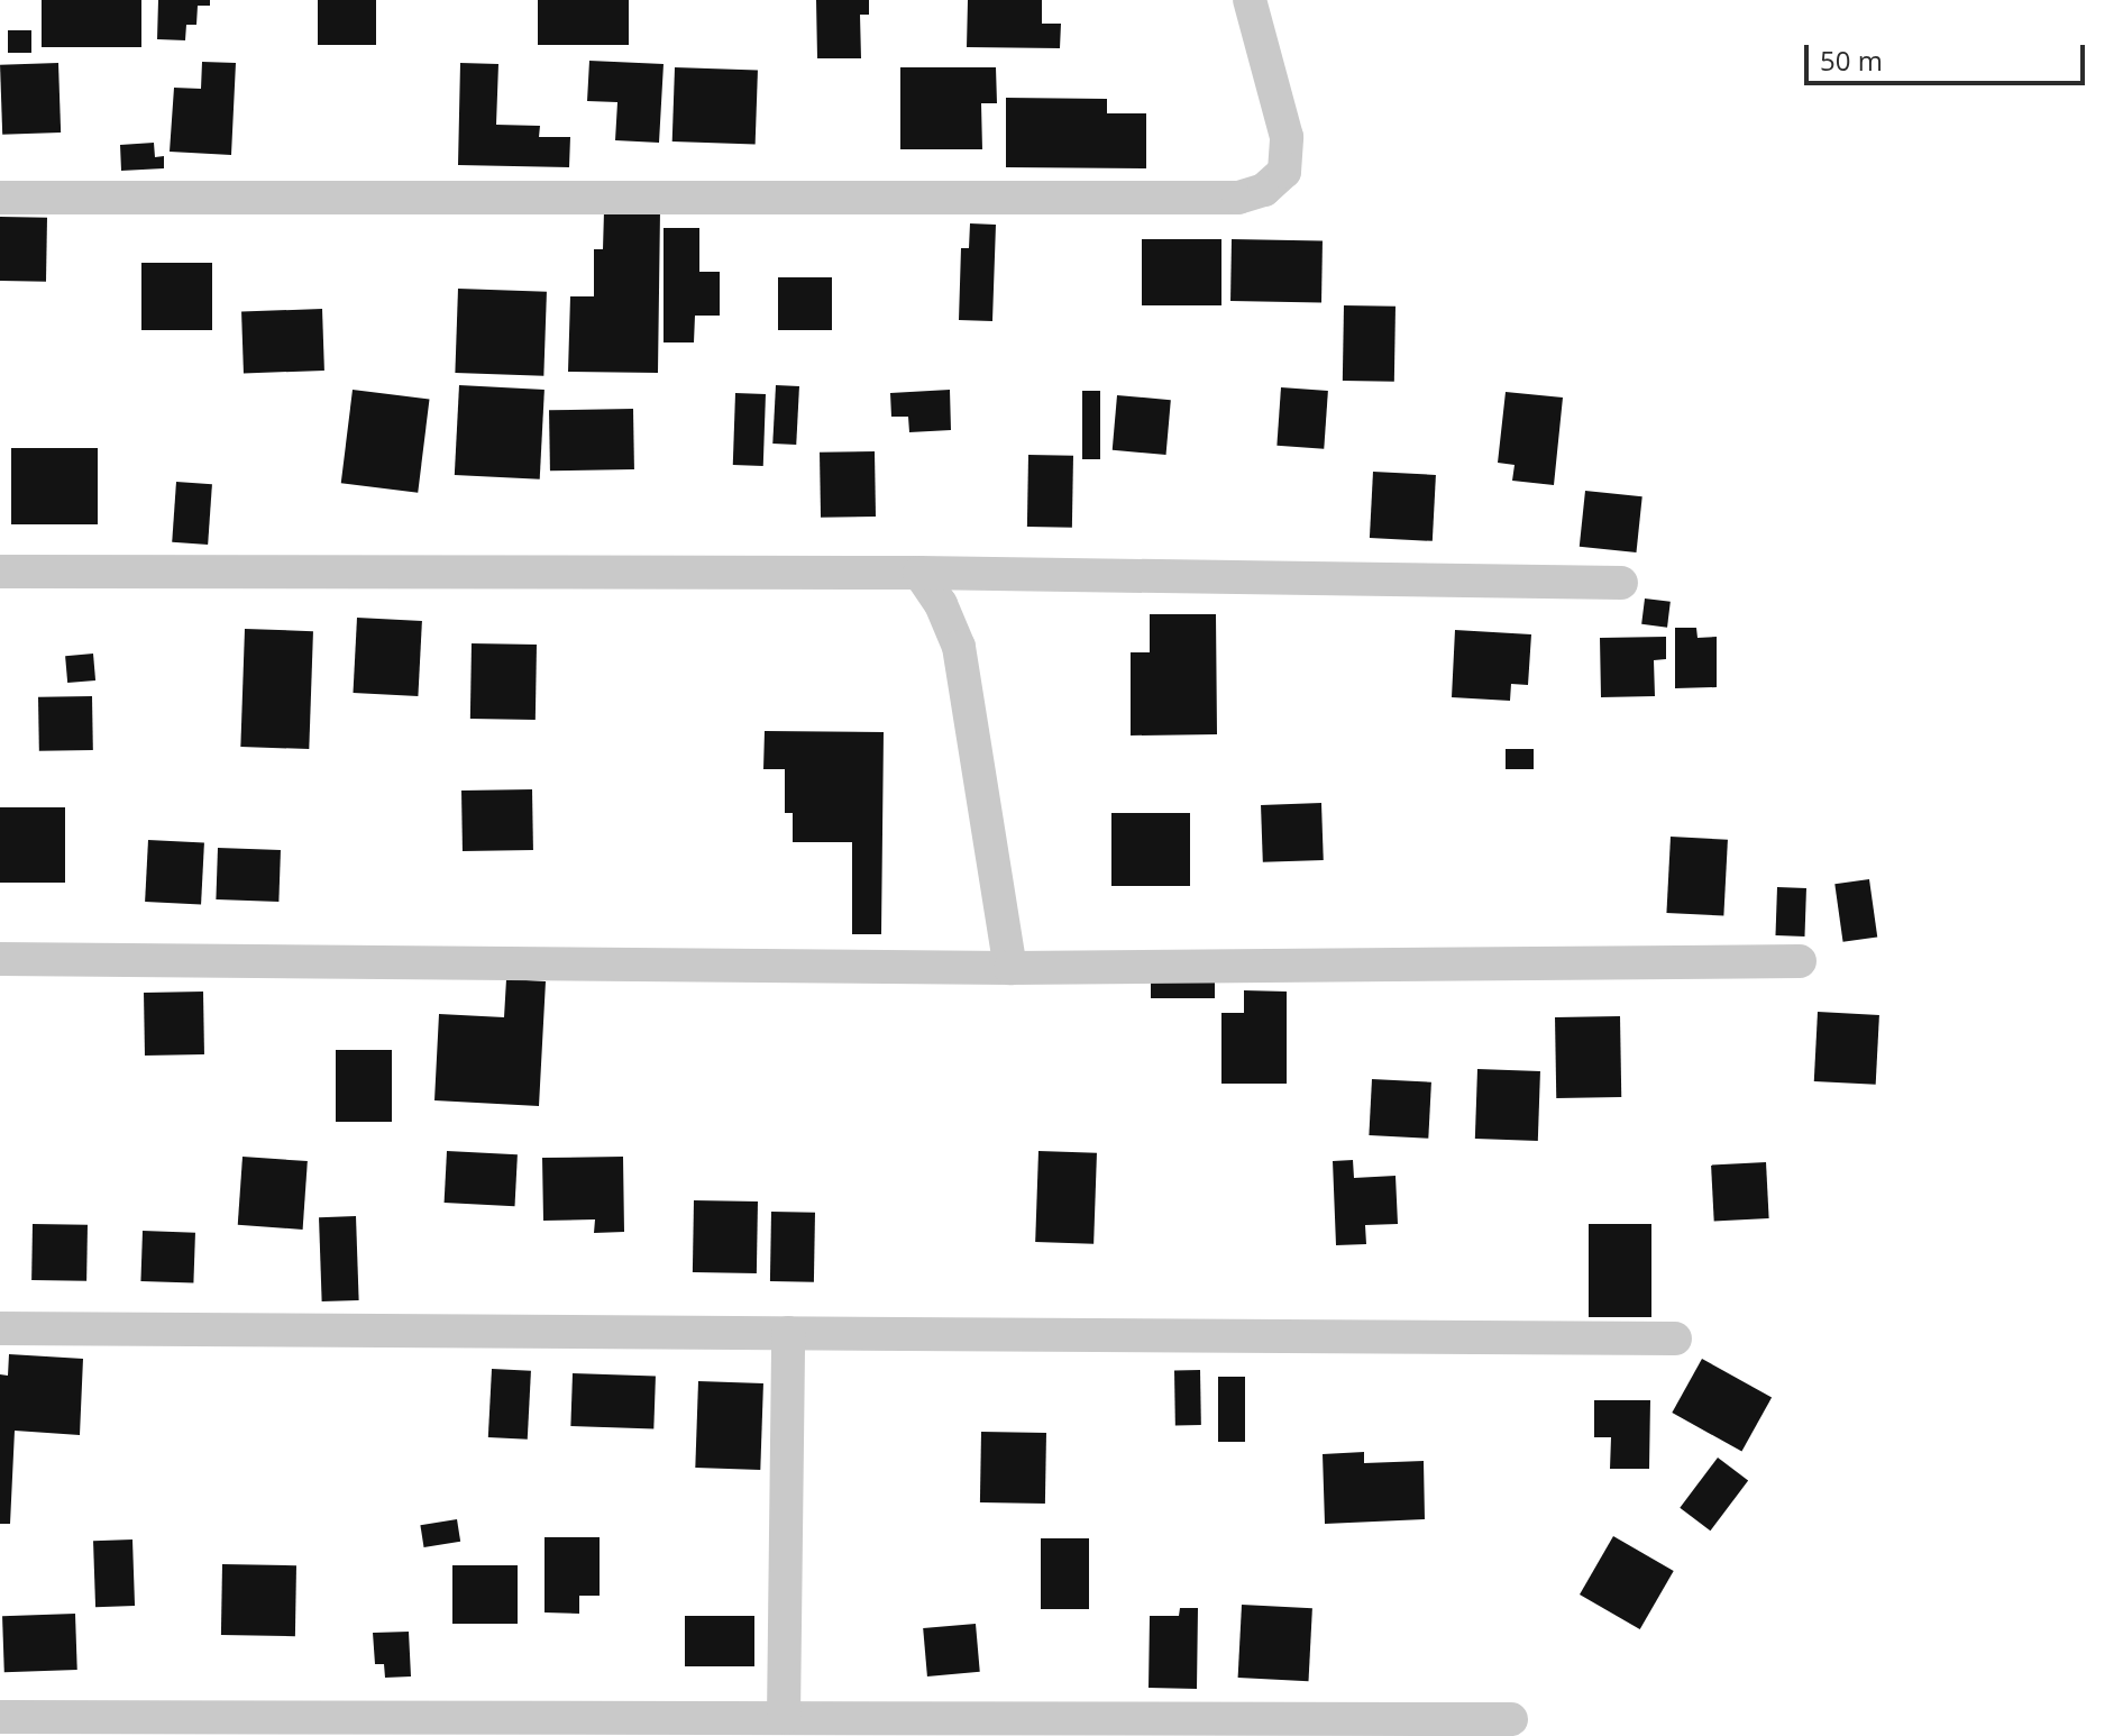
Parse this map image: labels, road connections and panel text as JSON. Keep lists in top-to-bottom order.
{
  "scale_bar": "50 m"
}
